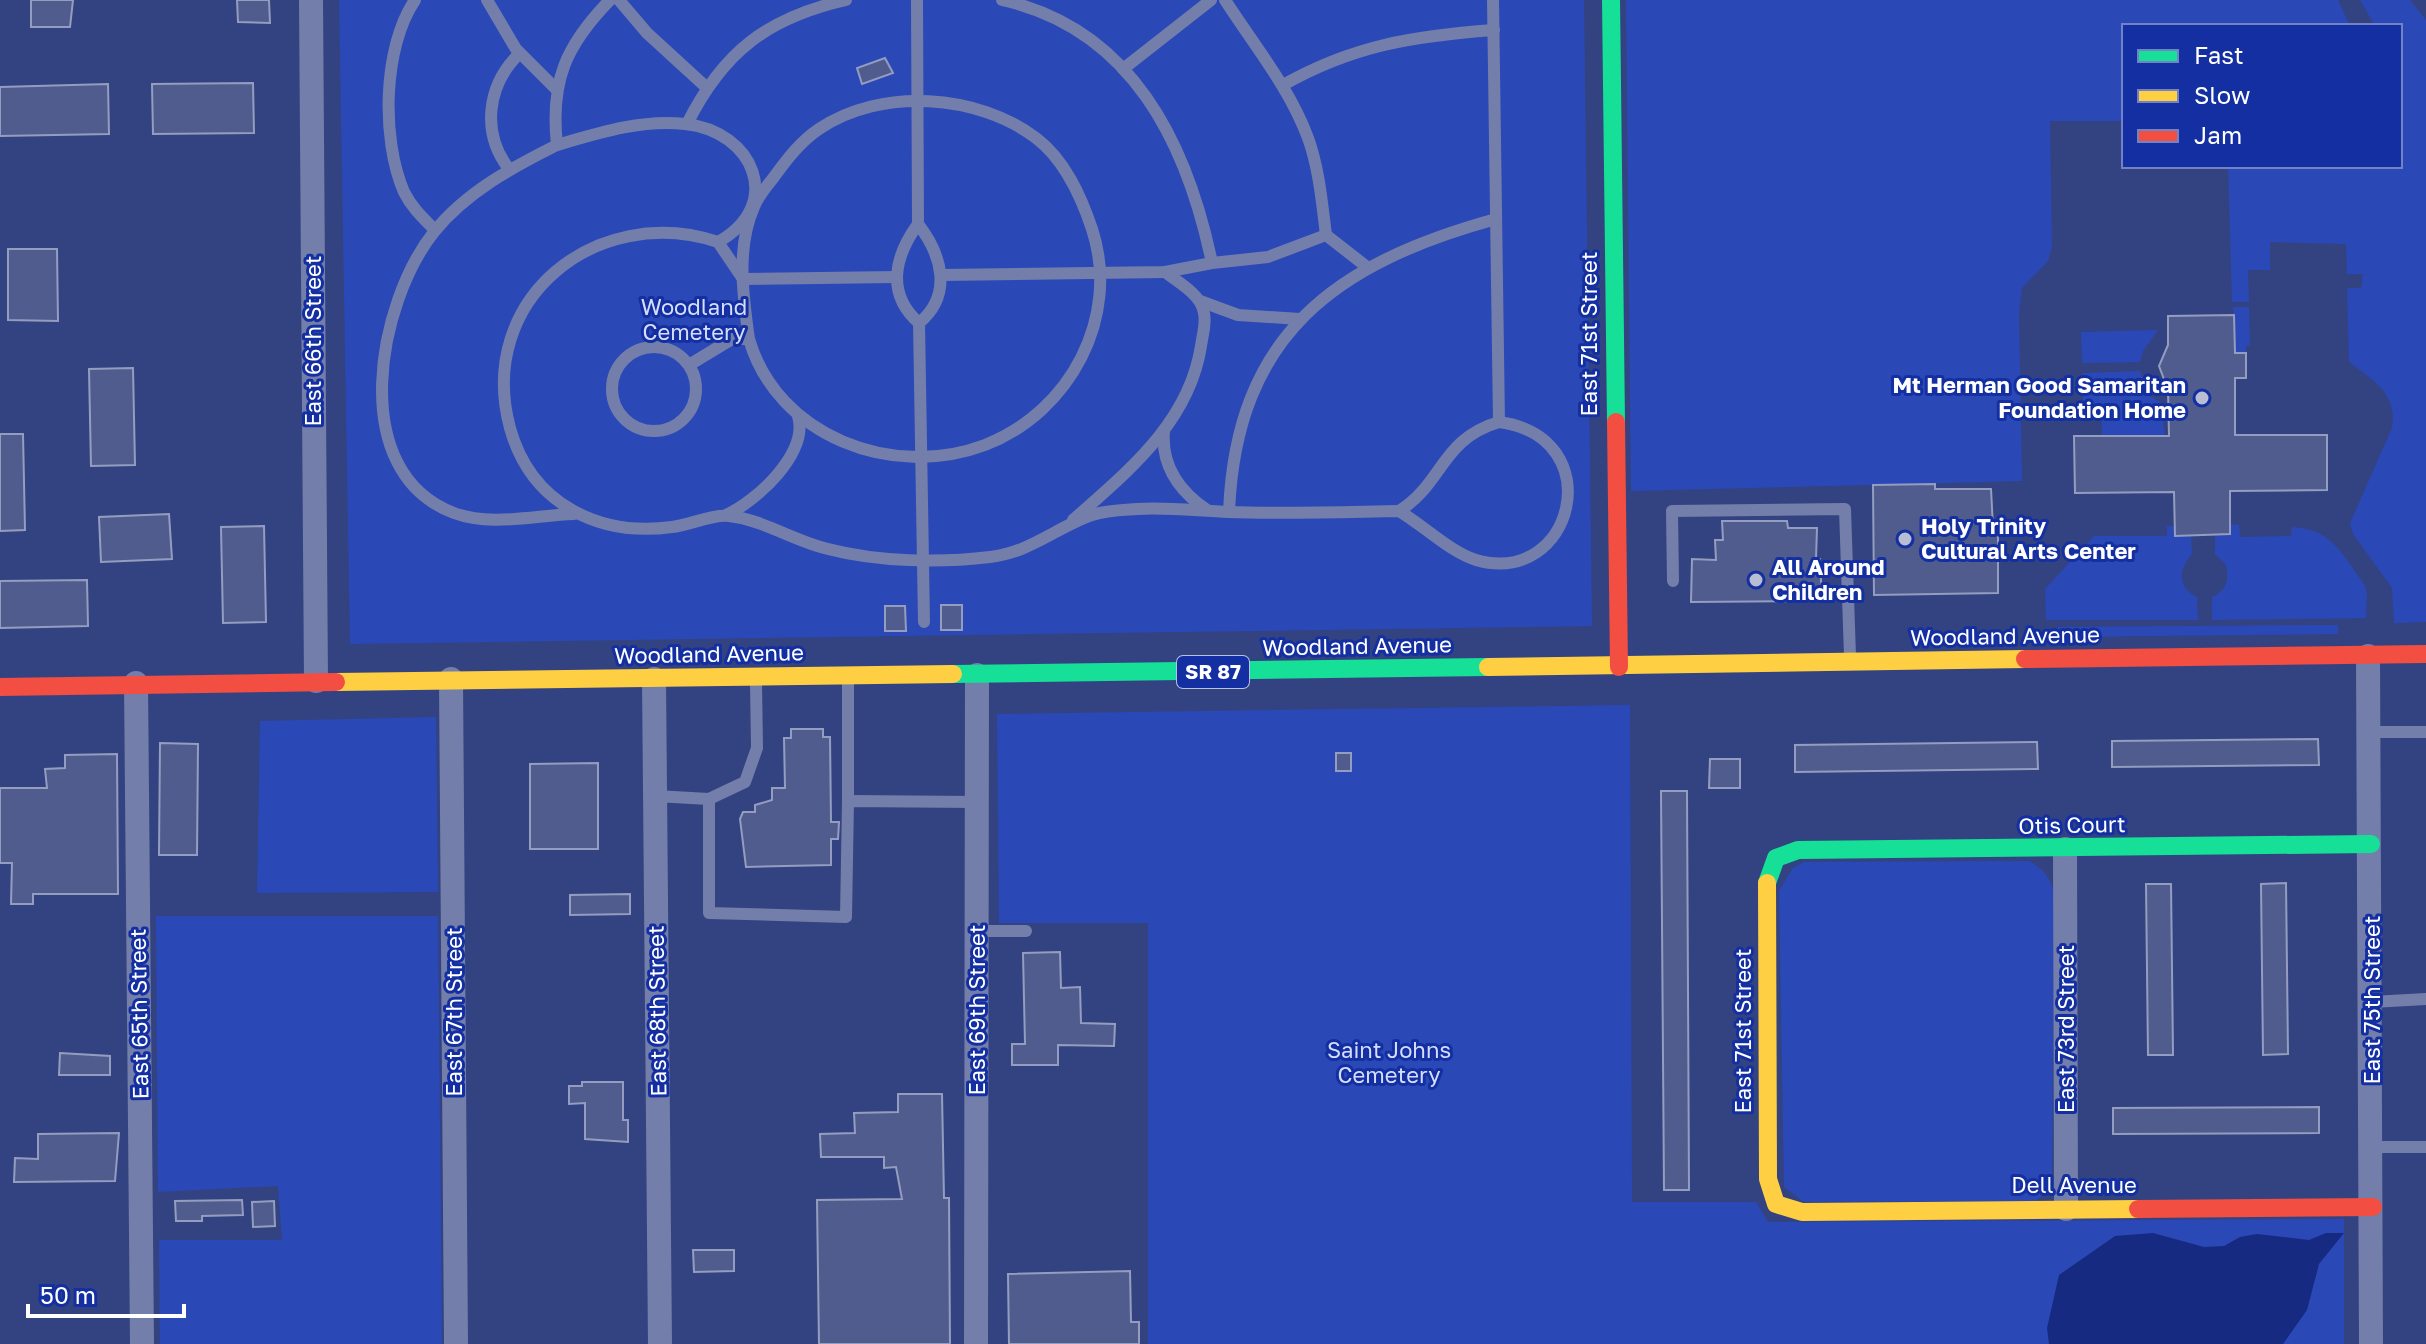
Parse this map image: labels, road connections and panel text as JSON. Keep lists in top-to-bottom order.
{
  "streets": {
    "main road": [
      "East 71st Street",
      "Woodland Avenue",
      "SR 87",
      "Otis Court",
      "Dell Avenue"
    ],
    "street": [
      "East 66th Street",
      "East 75th Street",
      "East 69th Street",
      "East 68th Street",
      "East 67th Street",
      "East 65th Street",
      "East 73rd Street"
    ]
  },
  "crossings": [
    ["East 71st Street", "Woodland Avenue"],
    ["East 71st Street", "Otis Court"],
    ["East 71st Street", "Dell Avenue"],
    ["East 66th Street", "Woodland Avenue"],
    ["Woodland Avenue", "East 75th Street"],
    ["Woodland Avenue", "East 69th Street"],
    ["Woodland Avenue", "East 68th Street"],
    ["Woodland Avenue", "East 67th Street"],
    ["Woodland Avenue", "East 65th Street"],
    ["Otis Court", "East 75th Street"],
    ["Otis Court", "East 73rd Street"],
    ["East 75th Street", "Dell Avenue"],
    ["East 73rd Street", "Dell Avenue"]
  ],
  "parks": ["Woodland Cemetery", "Saint Johns Cemetery"],
  "places": ["Mt Herman Good Samaritan Foundation Home", "Holy Trinity Cultural Arts Center", "All Around Children"],
  "legend": ["Fast", "Slow", "Jam"],
  "scale_bar": "50 m"
}
